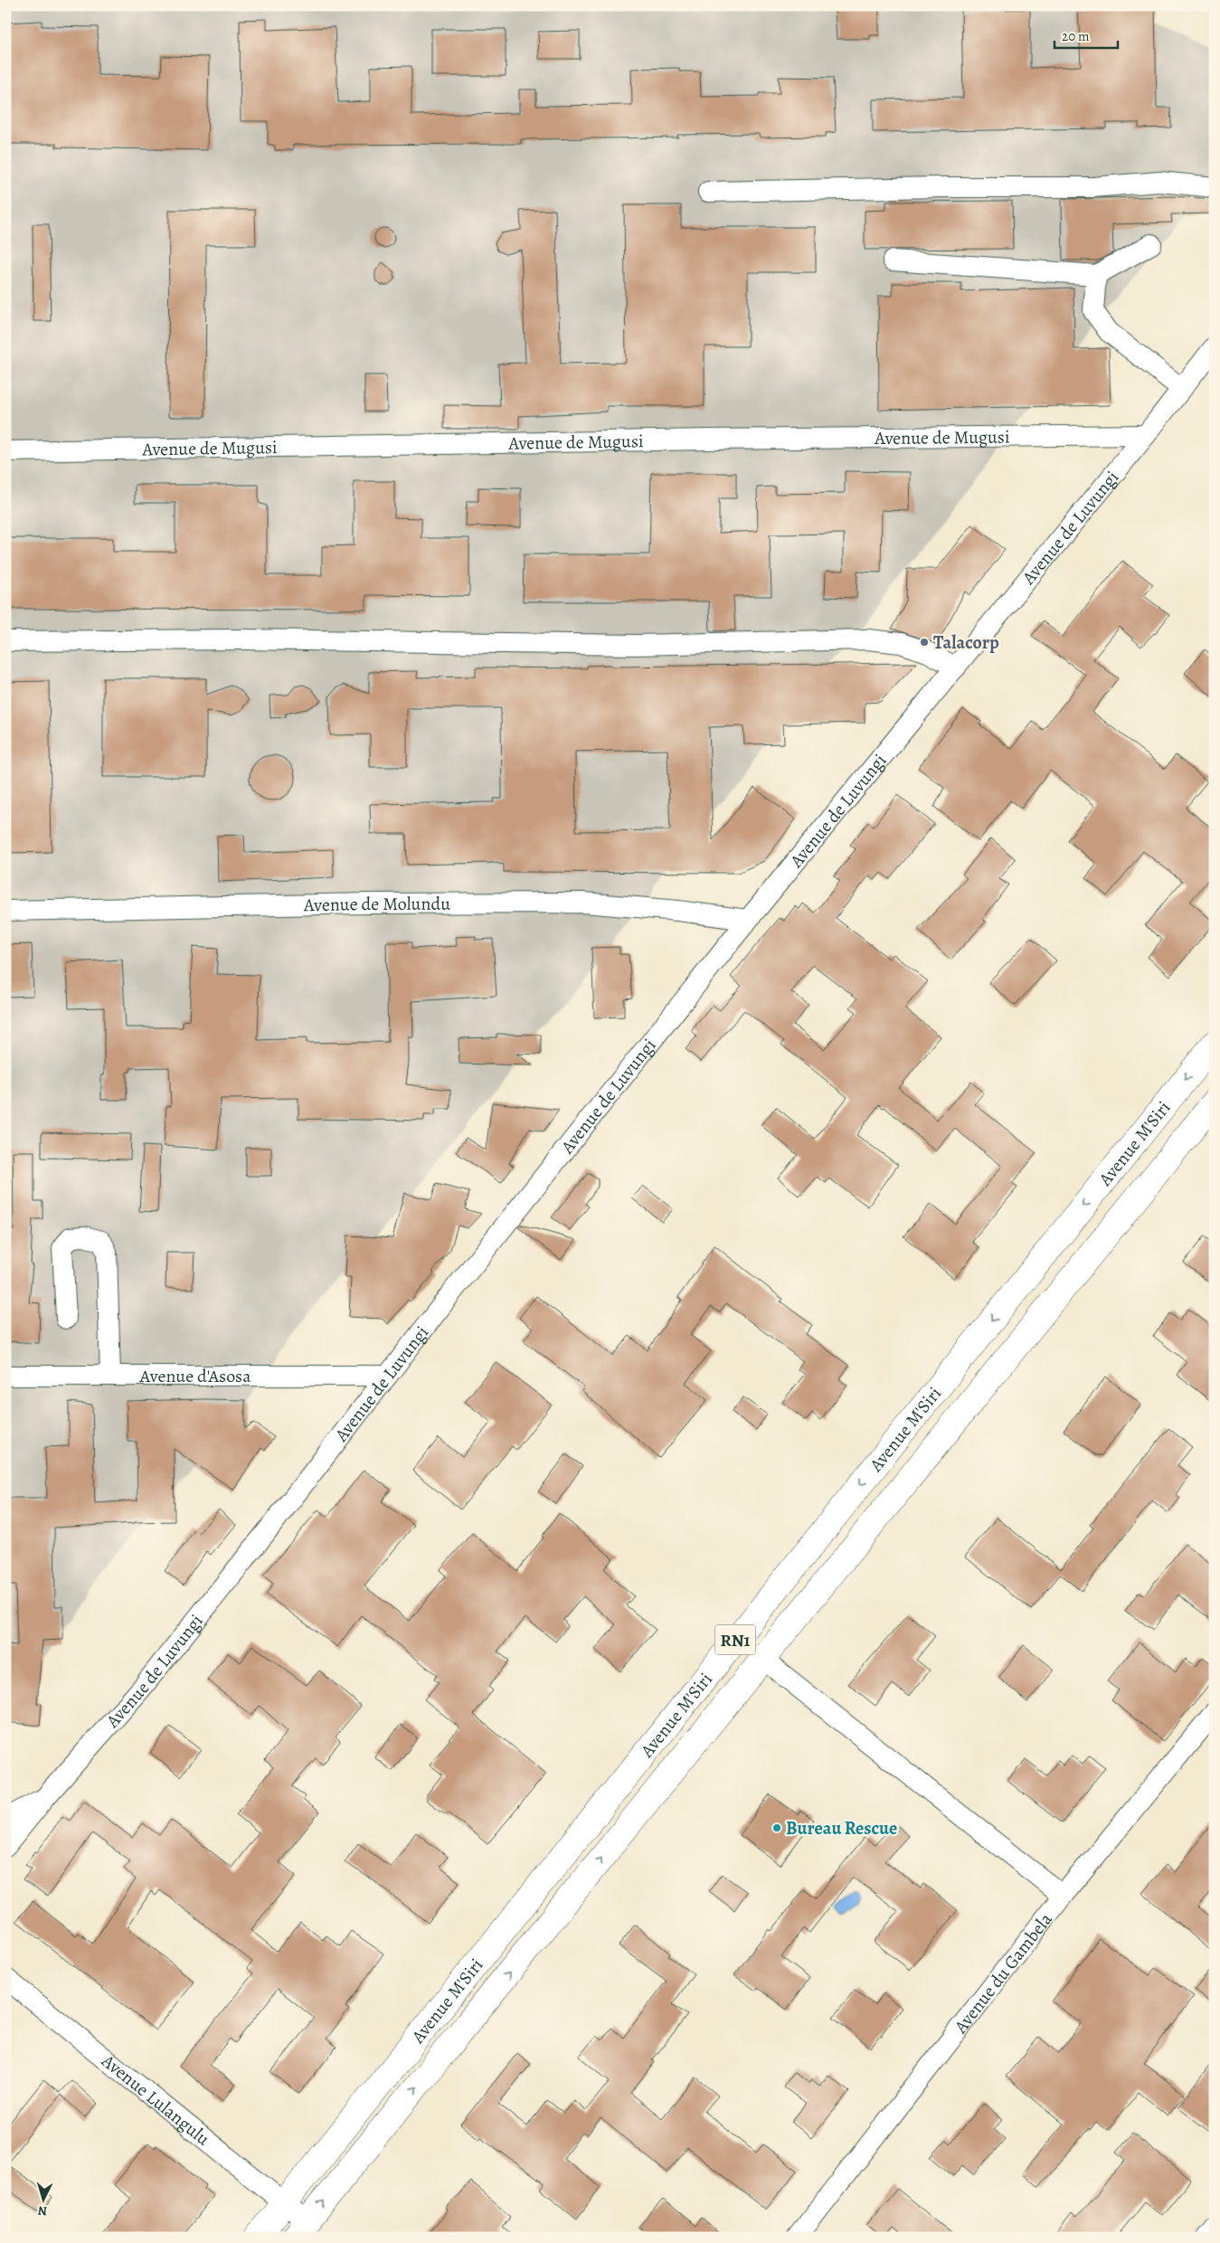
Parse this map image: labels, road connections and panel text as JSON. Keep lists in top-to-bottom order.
{
  "streets": {
    "highway": ["Avenue M'Siri", "RN1"],
    "street": [
      "Avenue de Mugusi",
      "Avenue de Luvungi",
      "Avenue de Molundu",
      "Avenue d'Asosa",
      "Avenue du Gambela",
      "Avenue Lulangulu"
    ]
  },
  "crossings": [
    ["Avenue de Mugusi", "Avenue de Luvungi"],
    ["Avenue de Luvungi", "Avenue de Molundu"],
    ["Avenue de Luvungi", "Avenue d'Asosa"],
    ["Avenue M'Siri", "Avenue Lulangulu"]
  ],
  "places": ["Talacorp", "Bureau Rescue"],
  "scale_bar": "20 m",
  "north": "bottom"
}
